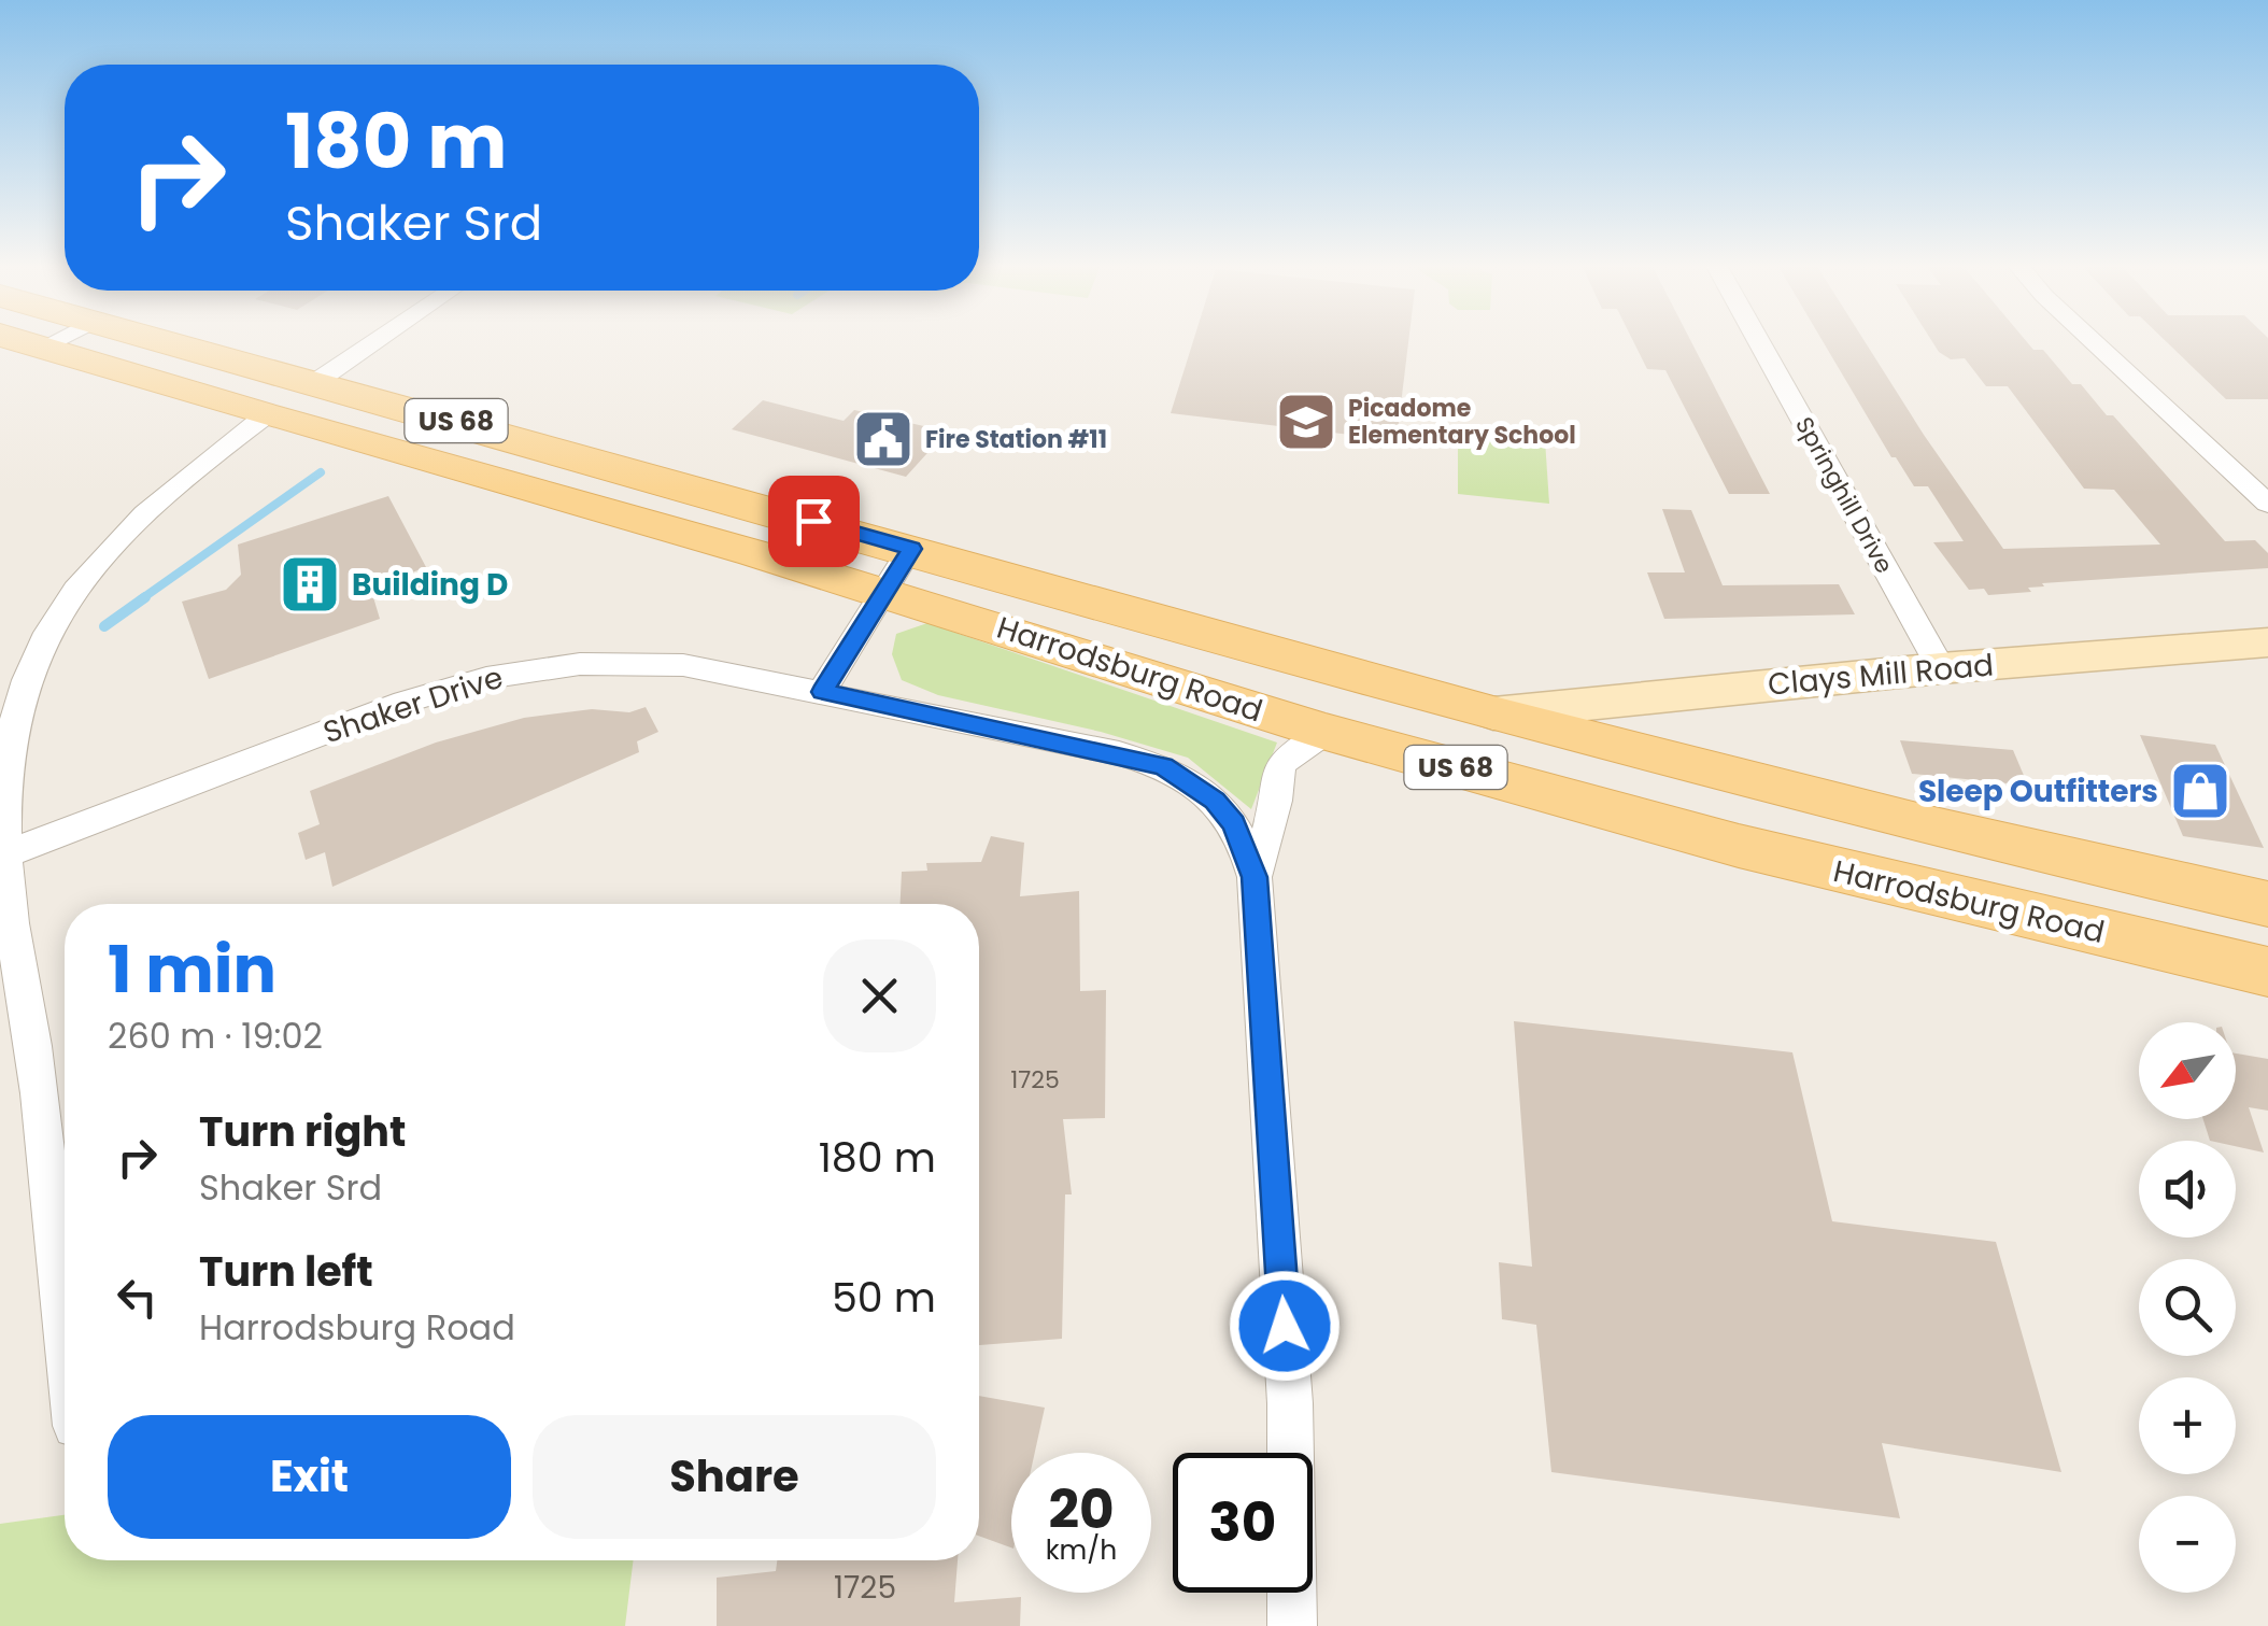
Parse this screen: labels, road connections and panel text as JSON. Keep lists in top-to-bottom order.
{
  "streets": {
    "main road": ["US 68", "Harrodsburg Road", "Clays Mill Road"],
    "street": ["Springhill Drive", "Shaker Drive"]
  },
  "crossings": [
    ["Springhill Drive", "Clays Mill Road"],
    ["Harrodsburg Road", "Clays Mill Road"]
  ],
  "places": {
    "school or university": ["Picadome Elementary School"],
    "public building": ["Fire Station #11"],
    "building": ["Building D"],
    "shop": ["Sleep Outfitters"]
  },
  "house_numbers": ["1725", "1725"],
  "north": "bottom left",
  "page": {
    "turn": ["180 m", "Shaker Srd"],
    "heading": ["1 min", "260 m · 19:02"],
    "map_buttons": ["+", "−"],
    "list": [
      {
        "name": "Turn right",
        "note": "Shaker Srd",
        "value": "180 m"
      },
      {
        "name": "Turn left",
        "note": "Harrodsburg Road",
        "value": "50 m"
      }
    ],
    "buttons": ["Exit", "Share"],
    "speed": "20 km/h",
    "limit": "30"
  }
}
